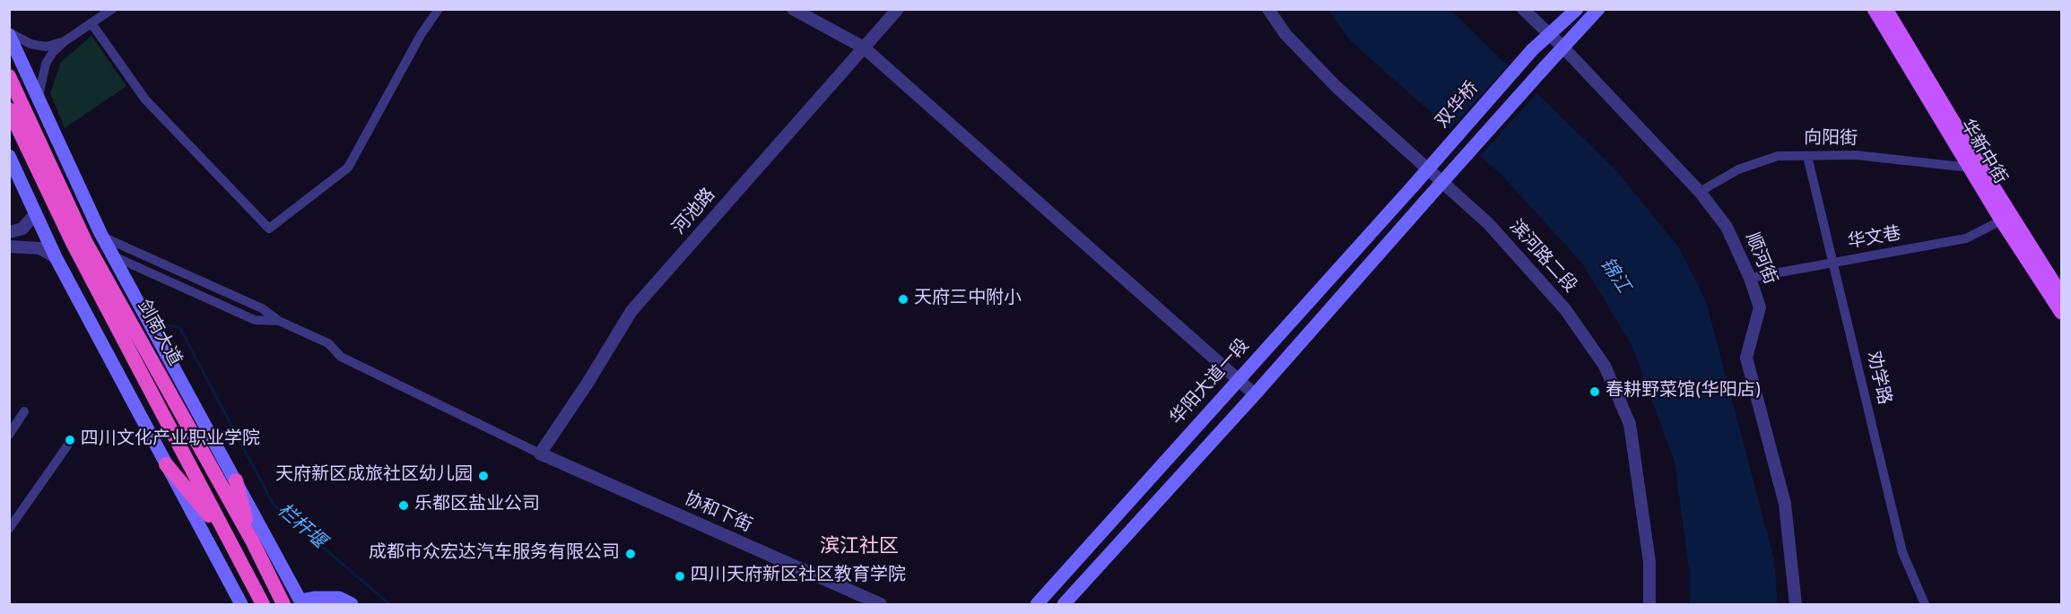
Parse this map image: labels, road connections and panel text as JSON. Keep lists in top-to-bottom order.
{
  "streets": {
    "highway": ["剑南大道"],
    "main road": ["双华桥", "华新中街", "华阳大道一段"],
    "street": [
      "向阳街",
      "河池路",
      "华文巷",
      "滨河路二段",
      "顺河街",
      "劝学路",
      "协和下街"
    ]
  },
  "crossings": [
    ["双华桥", "顺河街"],
    ["双华桥", "华阳大道一段"],
    ["向阳街", "华新中街"],
    ["向阳街", "顺河街"],
    ["向阳街", "劝学路"],
    ["华新中街", "华文巷"],
    ["河池路", "协和下街"],
    ["华文巷", "顺河街"],
    ["华文巷", "劝学路"]
  ],
  "districts": ["滨江社区"],
  "water": ["锦江", "栏杆堰"],
  "places": [
    "天府三中附小",
    "春耕野菜馆(华阳店)",
    "四川文化产业职业学院",
    "天府新区成旅社区幼儿园",
    "乐都区盐业公司",
    "成都市众宏达汽车服务有限公司",
    "四川天府新区社区教育学院"
  ]
}
